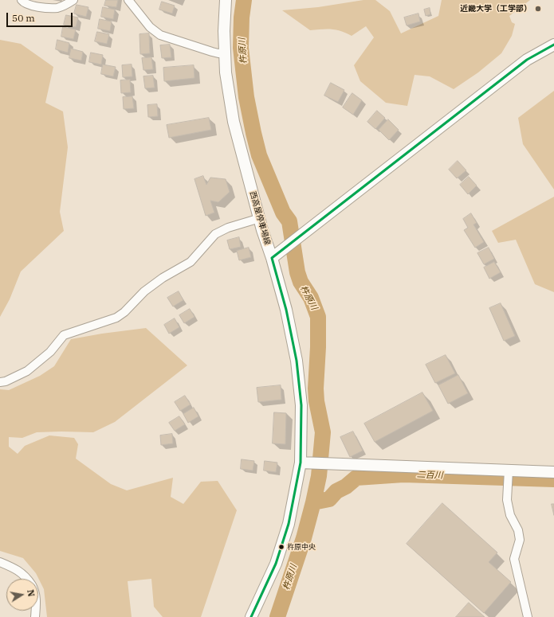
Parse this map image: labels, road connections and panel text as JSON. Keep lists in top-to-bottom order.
{
  "streets": {
    "main road": ["西高屋停車場線"]
  },
  "water": ["杵原川", "二百川"],
  "places": ["近畿大学（工学部）", "杵原中央"],
  "scale_bar": "50 m",
  "north": "right"
}
